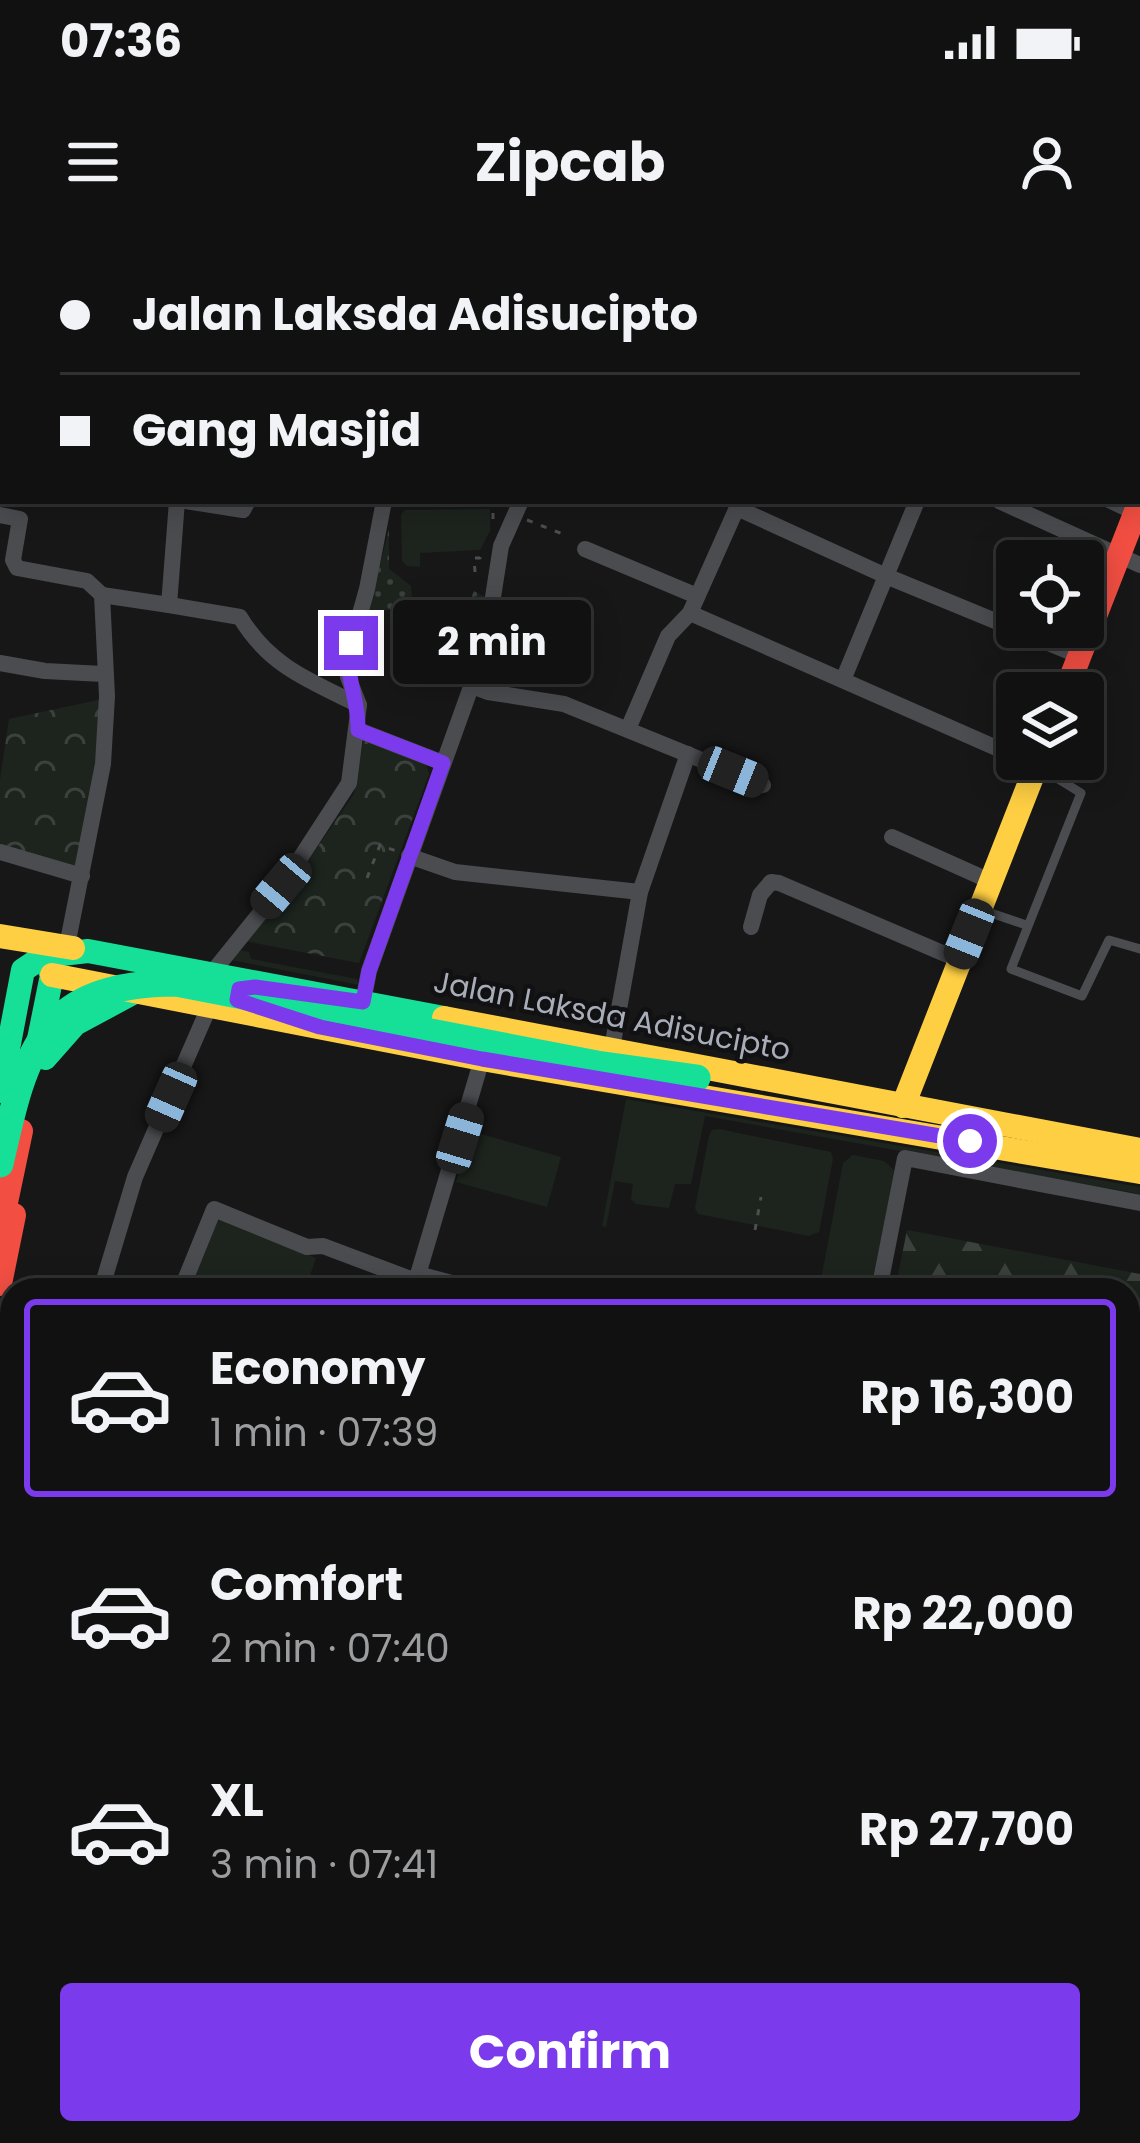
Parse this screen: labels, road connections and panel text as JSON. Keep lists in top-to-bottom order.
{
  "streets": {
    "main road": ["Jalan Laksda Adisucipto"]
  },
  "page": {
    "status": "07:36",
    "header": "Zipcab",
    "banner": ["Jalan Laksda Adisucipto", "Gang Masjid"],
    "bubble": "2 min",
    "list": [
      {
        "name": "Economy",
        "note": "1 min · 07:39",
        "value": "Rp 16,300"
      },
      {
        "name": "Comfort",
        "note": "2 min · 07:40",
        "value": "Rp 22,000"
      },
      {
        "name": "XL",
        "note": "3 min · 07:41",
        "value": "Rp 27,700"
      }
    ],
    "buttons": "Confirm"
  }
}
